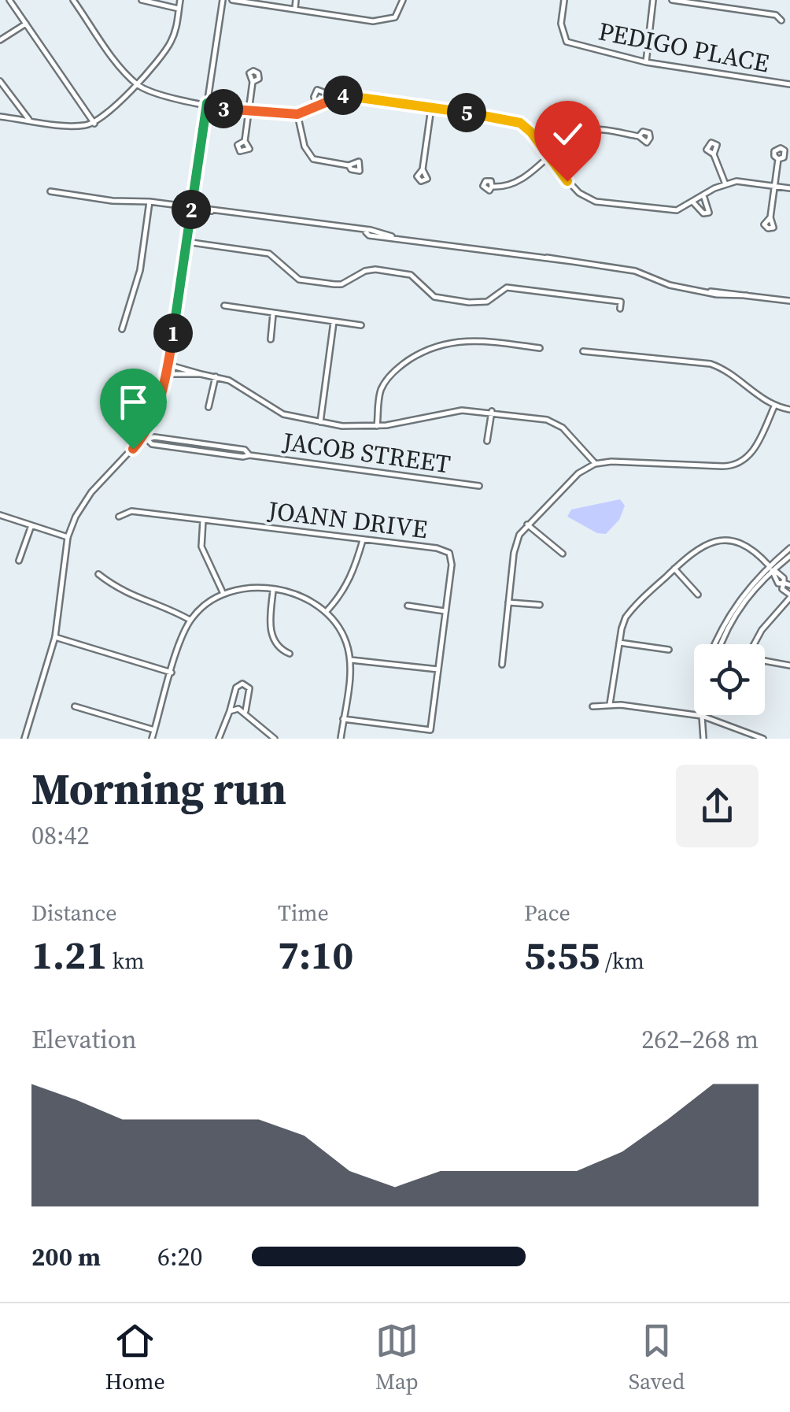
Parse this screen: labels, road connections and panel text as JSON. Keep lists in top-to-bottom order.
{
  "streets": {
    "street": ["PEDIGO PLACE", "JACOB STREET", "JOANN DRIVE"]
  },
  "page": {
    "pins": [
      "4",
      "3",
      "5",
      "2",
      "1"
    ],
    "heading": ["Morning run", "08:42"],
    "stats": [
      ["Distance", "1.21 km"],
      ["Time", "7:10"],
      ["Pace", "5:55 /km"]
    ],
    "chart": ["Elevation", "262–268 m"],
    "list": [
      {
        "name": "200 m",
        "note": "6:20"
      }
    ],
    "tabs": ["Home", "Map", "Saved"]
  }
}
